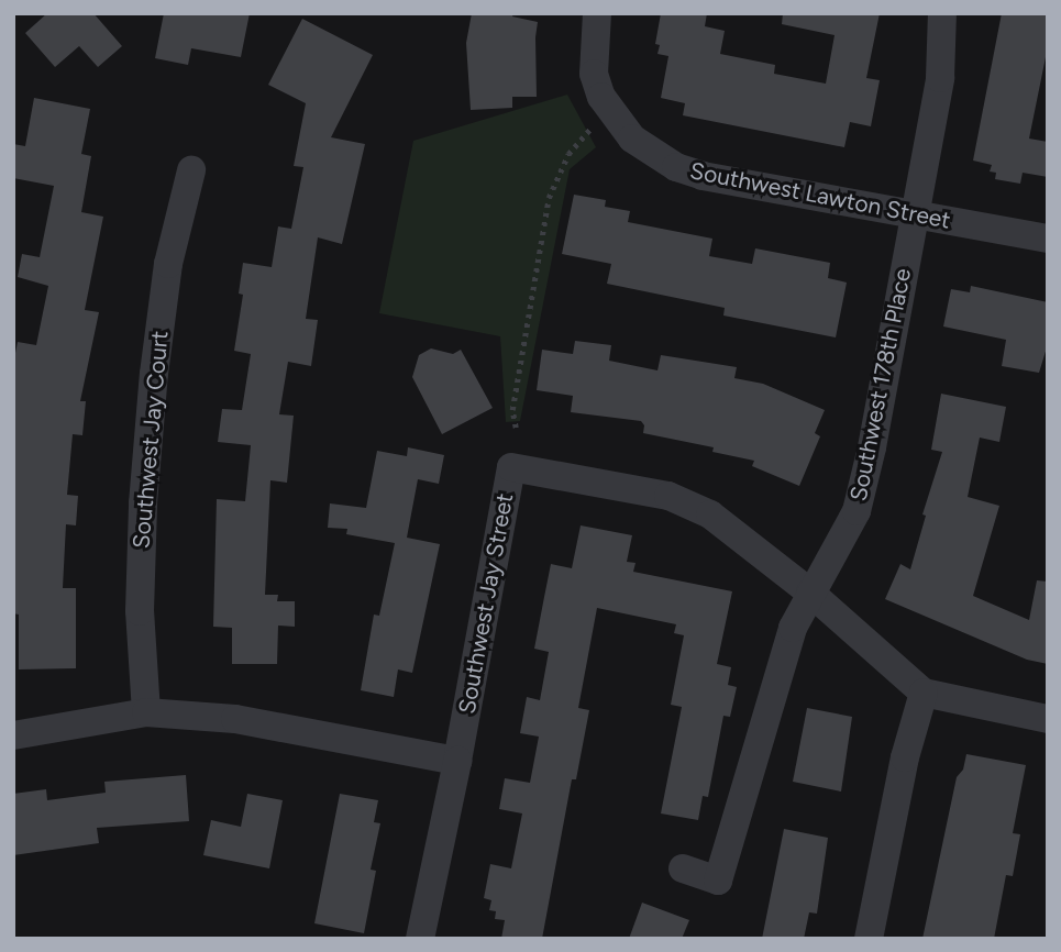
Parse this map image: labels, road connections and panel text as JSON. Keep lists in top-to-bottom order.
{
  "streets": {
    "street": [
      "Southwest Lawton Street",
      "Southwest 178th Place",
      "Southwest Jay Court",
      "Southwest Jay Street"
    ]
  },
  "crossings": [
    ["Southwest Lawton Street", "Southwest 178th Place"],
    ["Southwest 178th Place", "Southwest Jay Street"]
  ]
}
